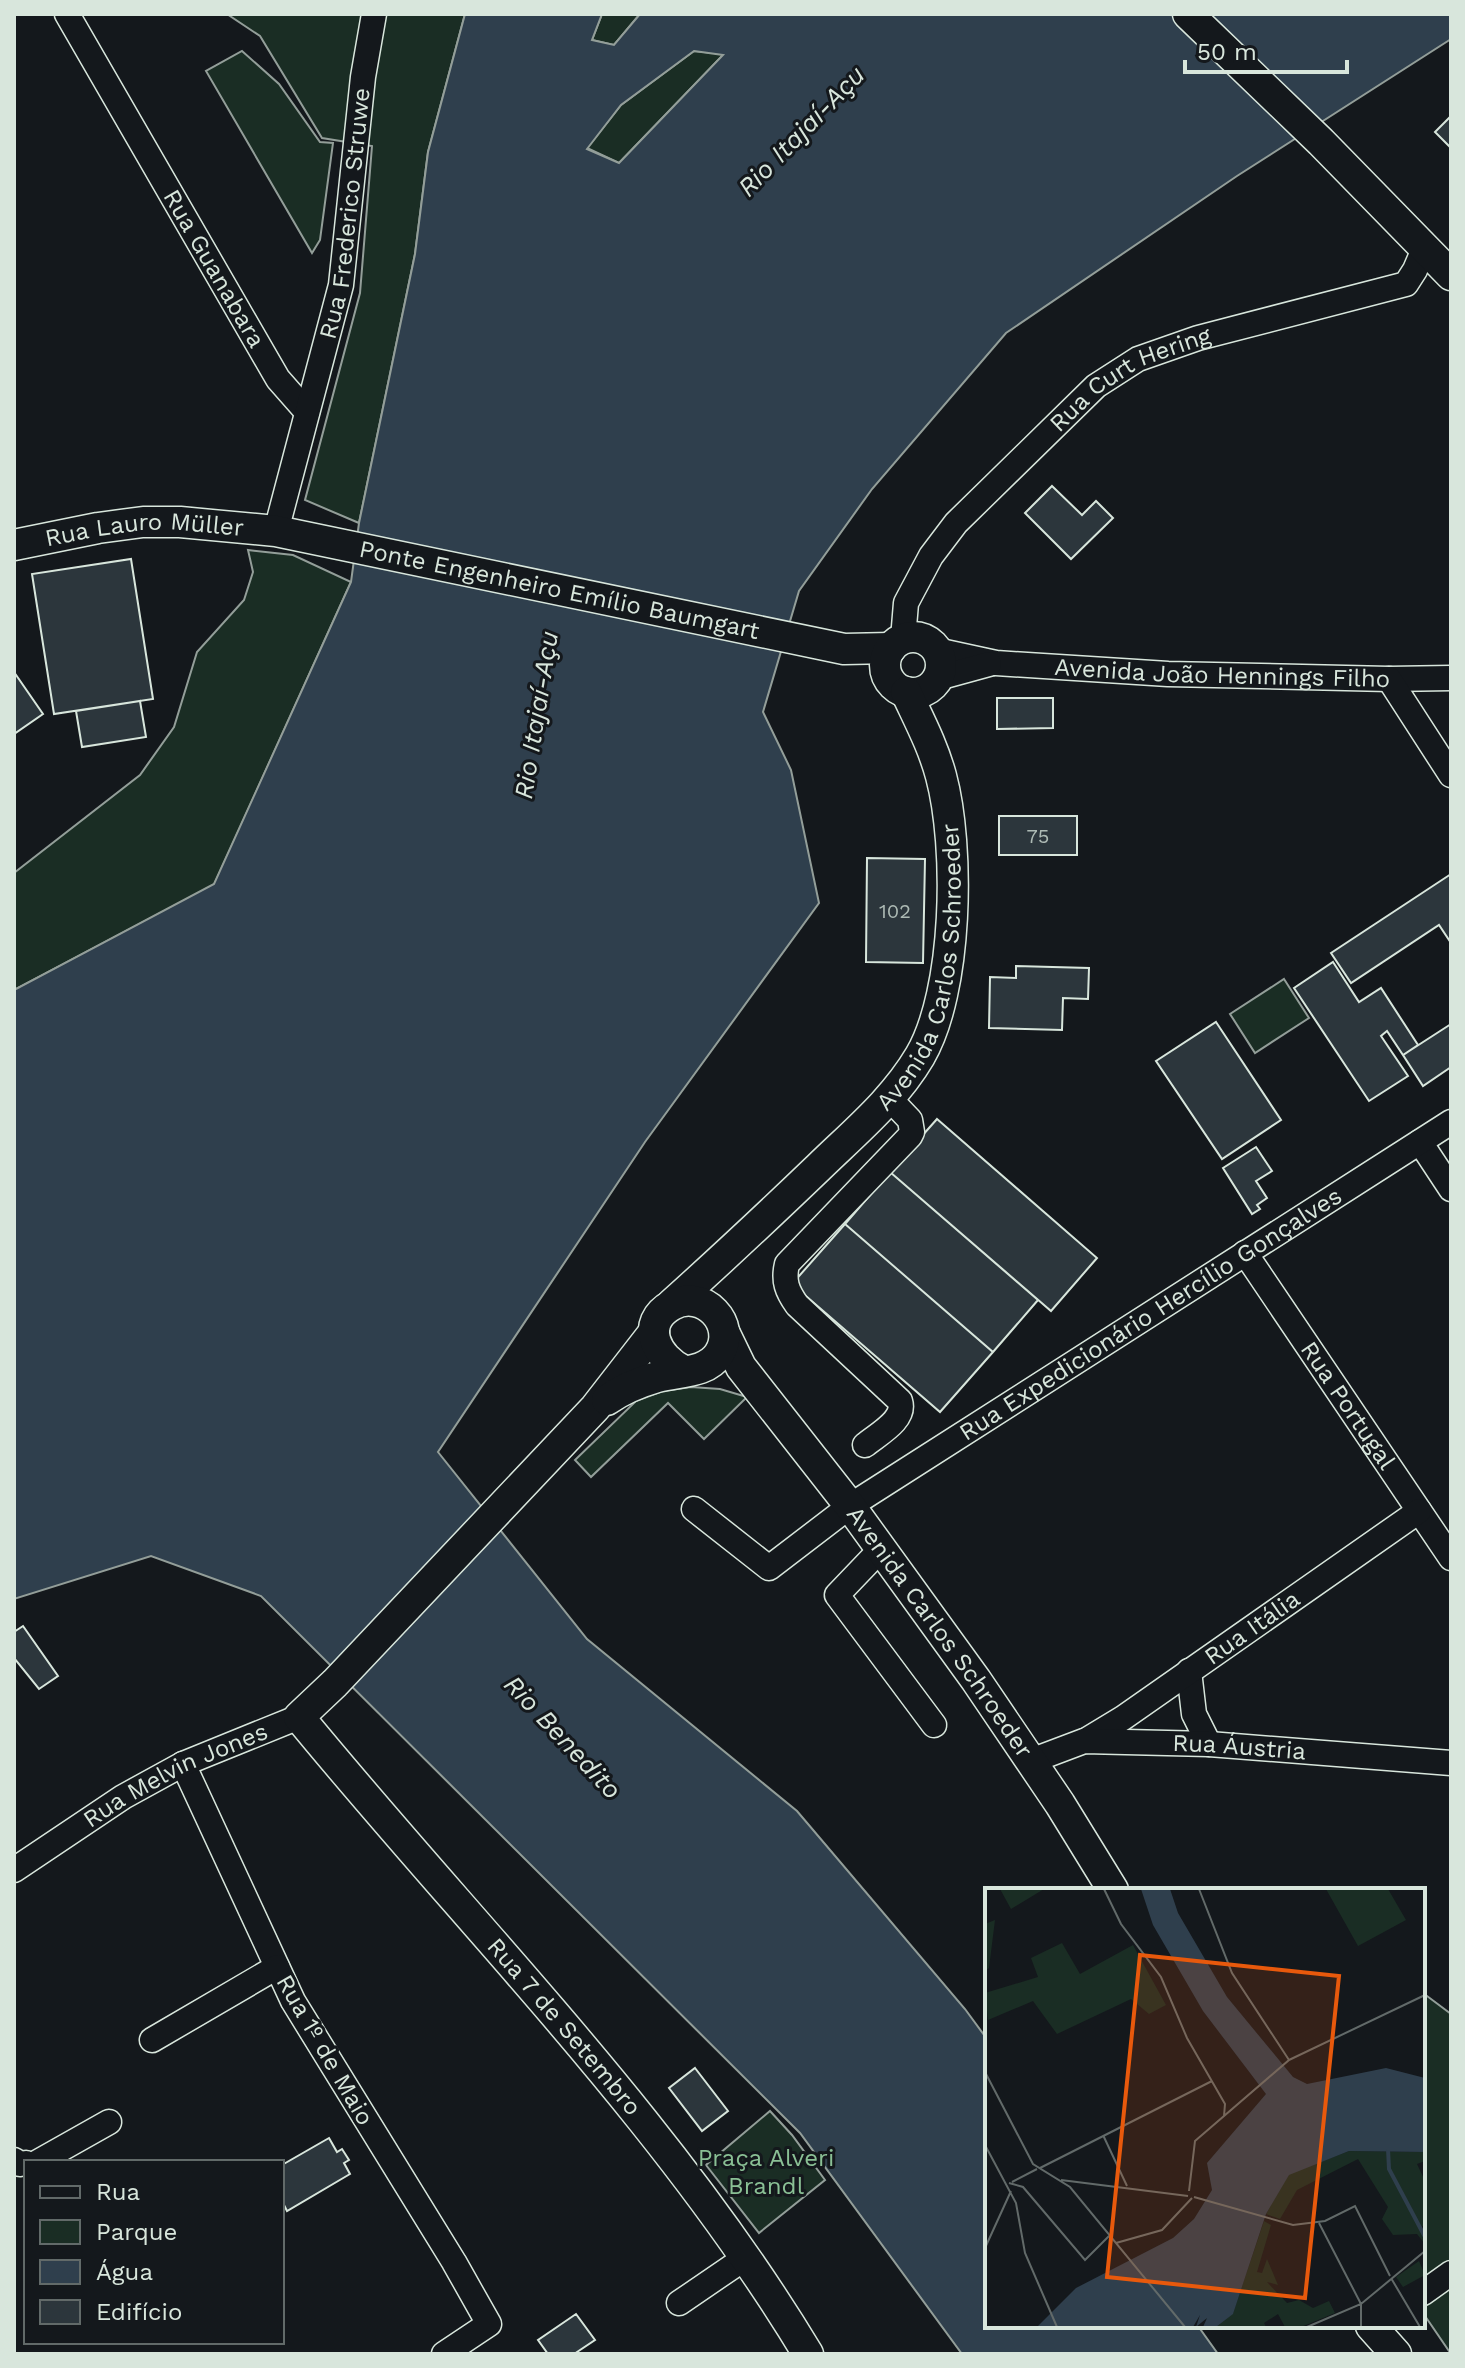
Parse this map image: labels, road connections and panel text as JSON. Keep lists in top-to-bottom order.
{
  "streets": {
    "main road": [
      "Rua Lauro Müller",
      "Ponte Engenheiro Emílio Baumgart",
      "Avenida Carlos Schroeder",
      "Rua Melvin Jones",
      "Rua 7 de Setembro"
    ],
    "street": [
      "Rua Frederico Struwe",
      "Rua Guanabara",
      "Rua Curt Hering",
      "Avenida João Hennings Filho",
      "Rua Expedicionário Hercílio Gonçalves",
      "Rua Portugal",
      "Rua Itália",
      "Rua Áustria",
      "Rua 1º de Maio"
    ]
  },
  "crossings": [
    ["Rua Frederico Struwe", "Rua Guanabara"],
    ["Rua Curt Hering", "Ponte Engenheiro Emílio Baumgart"],
    ["Rua Curt Hering", "Avenida João Hennings Filho"],
    ["Rua Curt Hering", "Avenida Carlos Schroeder"],
    ["Rua Lauro Müller", "Ponte Engenheiro Emílio Baumgart"],
    ["Ponte Engenheiro Emílio Baumgart", "Avenida João Hennings Filho"],
    ["Ponte Engenheiro Emílio Baumgart", "Avenida Carlos Schroeder"],
    ["Avenida João Hennings Filho", "Avenida Carlos Schroeder"],
    ["Avenida Carlos Schroeder", "Rua Expedicionário Hercílio Gonçalves"],
    ["Avenida Carlos Schroeder", "Rua Áustria"],
    ["Rua Expedicionário Hercílio Gonçalves", "Rua Portugal"],
    ["Rua Portugal", "Rua Itália"],
    ["Rua Itália", "Rua Áustria"],
    ["Rua Melvin Jones", "Rua 7 de Setembro"],
    ["Rua Melvin Jones", "Rua 1º de Maio"]
  ],
  "water": ["Rio Itajaí-Açu", "Rio Benedito"],
  "parks": ["Praça Alveri Brandl"],
  "house_numbers": ["75", "102"],
  "legend": [
    "Rua",
    "Parque",
    "Água",
    "Edifício"
  ],
  "scale_bar": "50 m"
}
